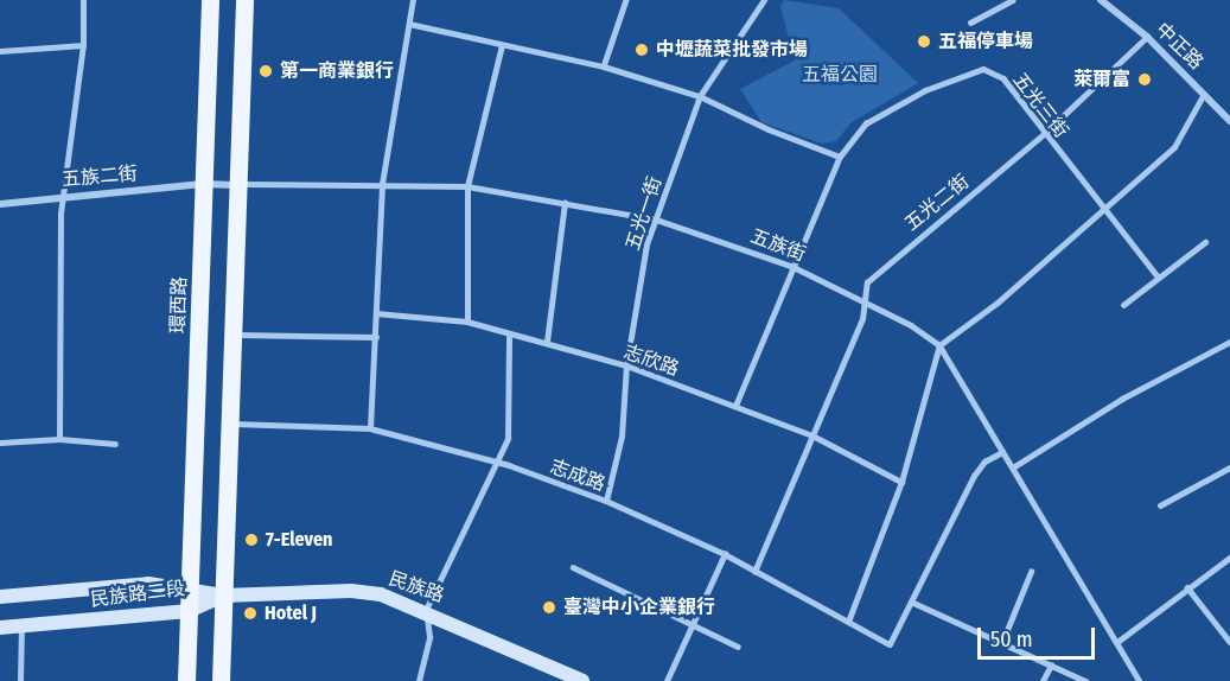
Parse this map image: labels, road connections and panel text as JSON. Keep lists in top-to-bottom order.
{
  "streets": {
    "main road": ["環西路", "民族路", "民族路二段"],
    "street": ["中正路", "五族二街", "五族街"],
    "lane": [
      "五光三街",
      "五光二街",
      "五光一街",
      "志欣路",
      "志成路"
    ]
  },
  "crossings": [
    ["中正路", "五光二街"],
    ["五光三街", "五光二街"],
    ["五光三街", "五族街"],
    ["五光三街", "志欣路"],
    ["五族二街", "五族街"],
    ["五族二街", "環西路"],
    ["五光二街", "五族街"],
    ["五光二街", "志欣路"],
    ["五光二街", "志成路"],
    ["五光一街", "五族街"],
    ["五光一街", "志欣路"],
    ["五光一街", "志成路"],
    ["五族街", "環西路"],
    ["環西路", "民族路二段"],
    ["民族路", "民族路二段"]
  ],
  "parks": ["五福公園"],
  "places": [
    "五福停車場",
    "中壢蔬菜批發市場",
    "第一商業銀行",
    "萊爾富",
    "7-Eleven",
    "臺灣中小企業銀行",
    "Hotel J"
  ],
  "scale_bar": "50 m"
}
